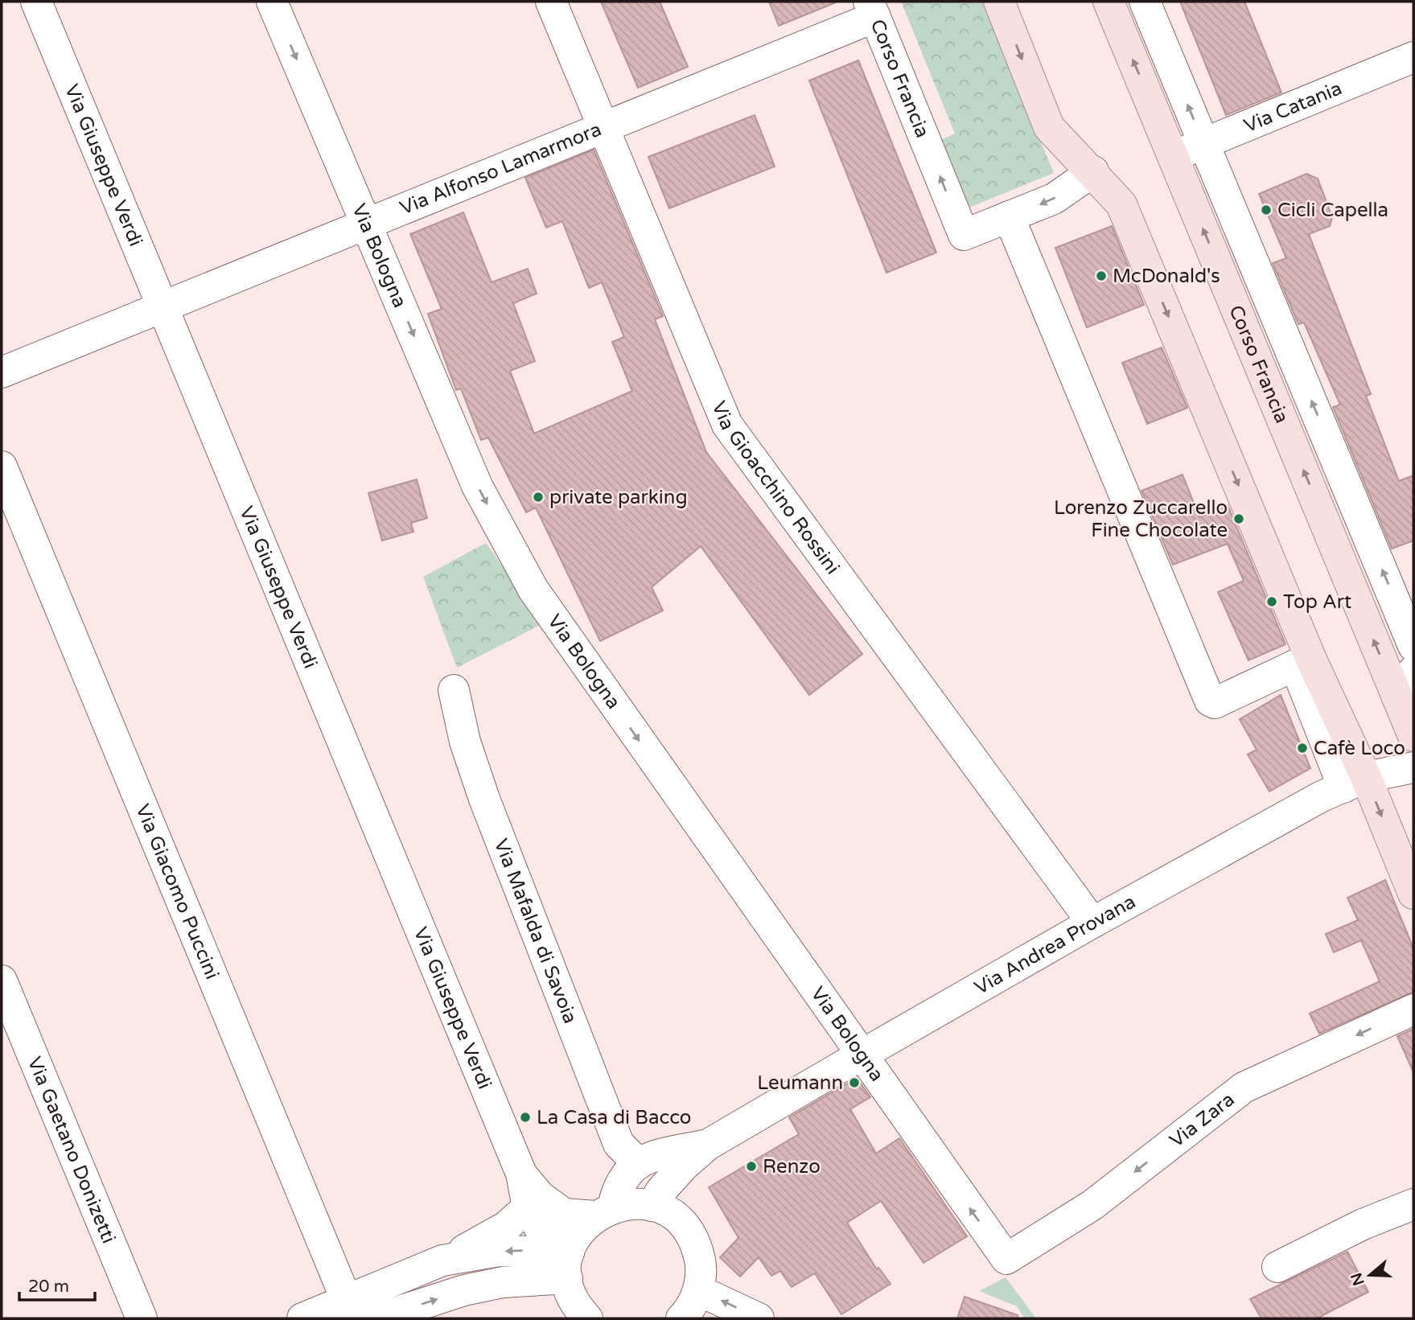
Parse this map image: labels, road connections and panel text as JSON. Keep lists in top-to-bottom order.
{
  "streets": {
    "main road": ["Corso Francia"],
    "street": [
      "Via Catania",
      "Via Giuseppe Verdi",
      "Via Alfonso Lamarmora",
      "Via Bologna",
      "Via Gioacchino Rossini",
      "Via Giacomo Puccini",
      "Via Mafalda di Savoia",
      "Via Andrea Provana",
      "Via Zara",
      "Via Gaetano Donizetti"
    ]
  },
  "crossings": [
    ["Corso Francia", "Via Catania"],
    ["Corso Francia", "Via Alfonso Lamarmora"],
    ["Via Giuseppe Verdi", "Via Alfonso Lamarmora"],
    ["Via Giuseppe Verdi", "Via Andrea Provana"],
    ["Via Alfonso Lamarmora", "Via Bologna"],
    ["Via Alfonso Lamarmora", "Via Gioacchino Rossini"],
    ["Via Bologna", "Via Andrea Provana"],
    ["Via Bologna", "Via Zara"],
    ["Via Gioacchino Rossini", "Via Andrea Provana"],
    ["Via Mafalda di Savoia", "Via Andrea Provana"]
  ],
  "one_way": ["Corso Francia"],
  "places": [
    "Cicli Capella",
    "McDonald's",
    "private parking",
    "Lorenzo Zuccarello Fine Chocolate",
    "Top Art",
    "Cafè Loco",
    "Leumann",
    "La Casa di Bacco",
    "Renzo"
  ],
  "scale_bar": "20 m",
  "north": "left"
}
